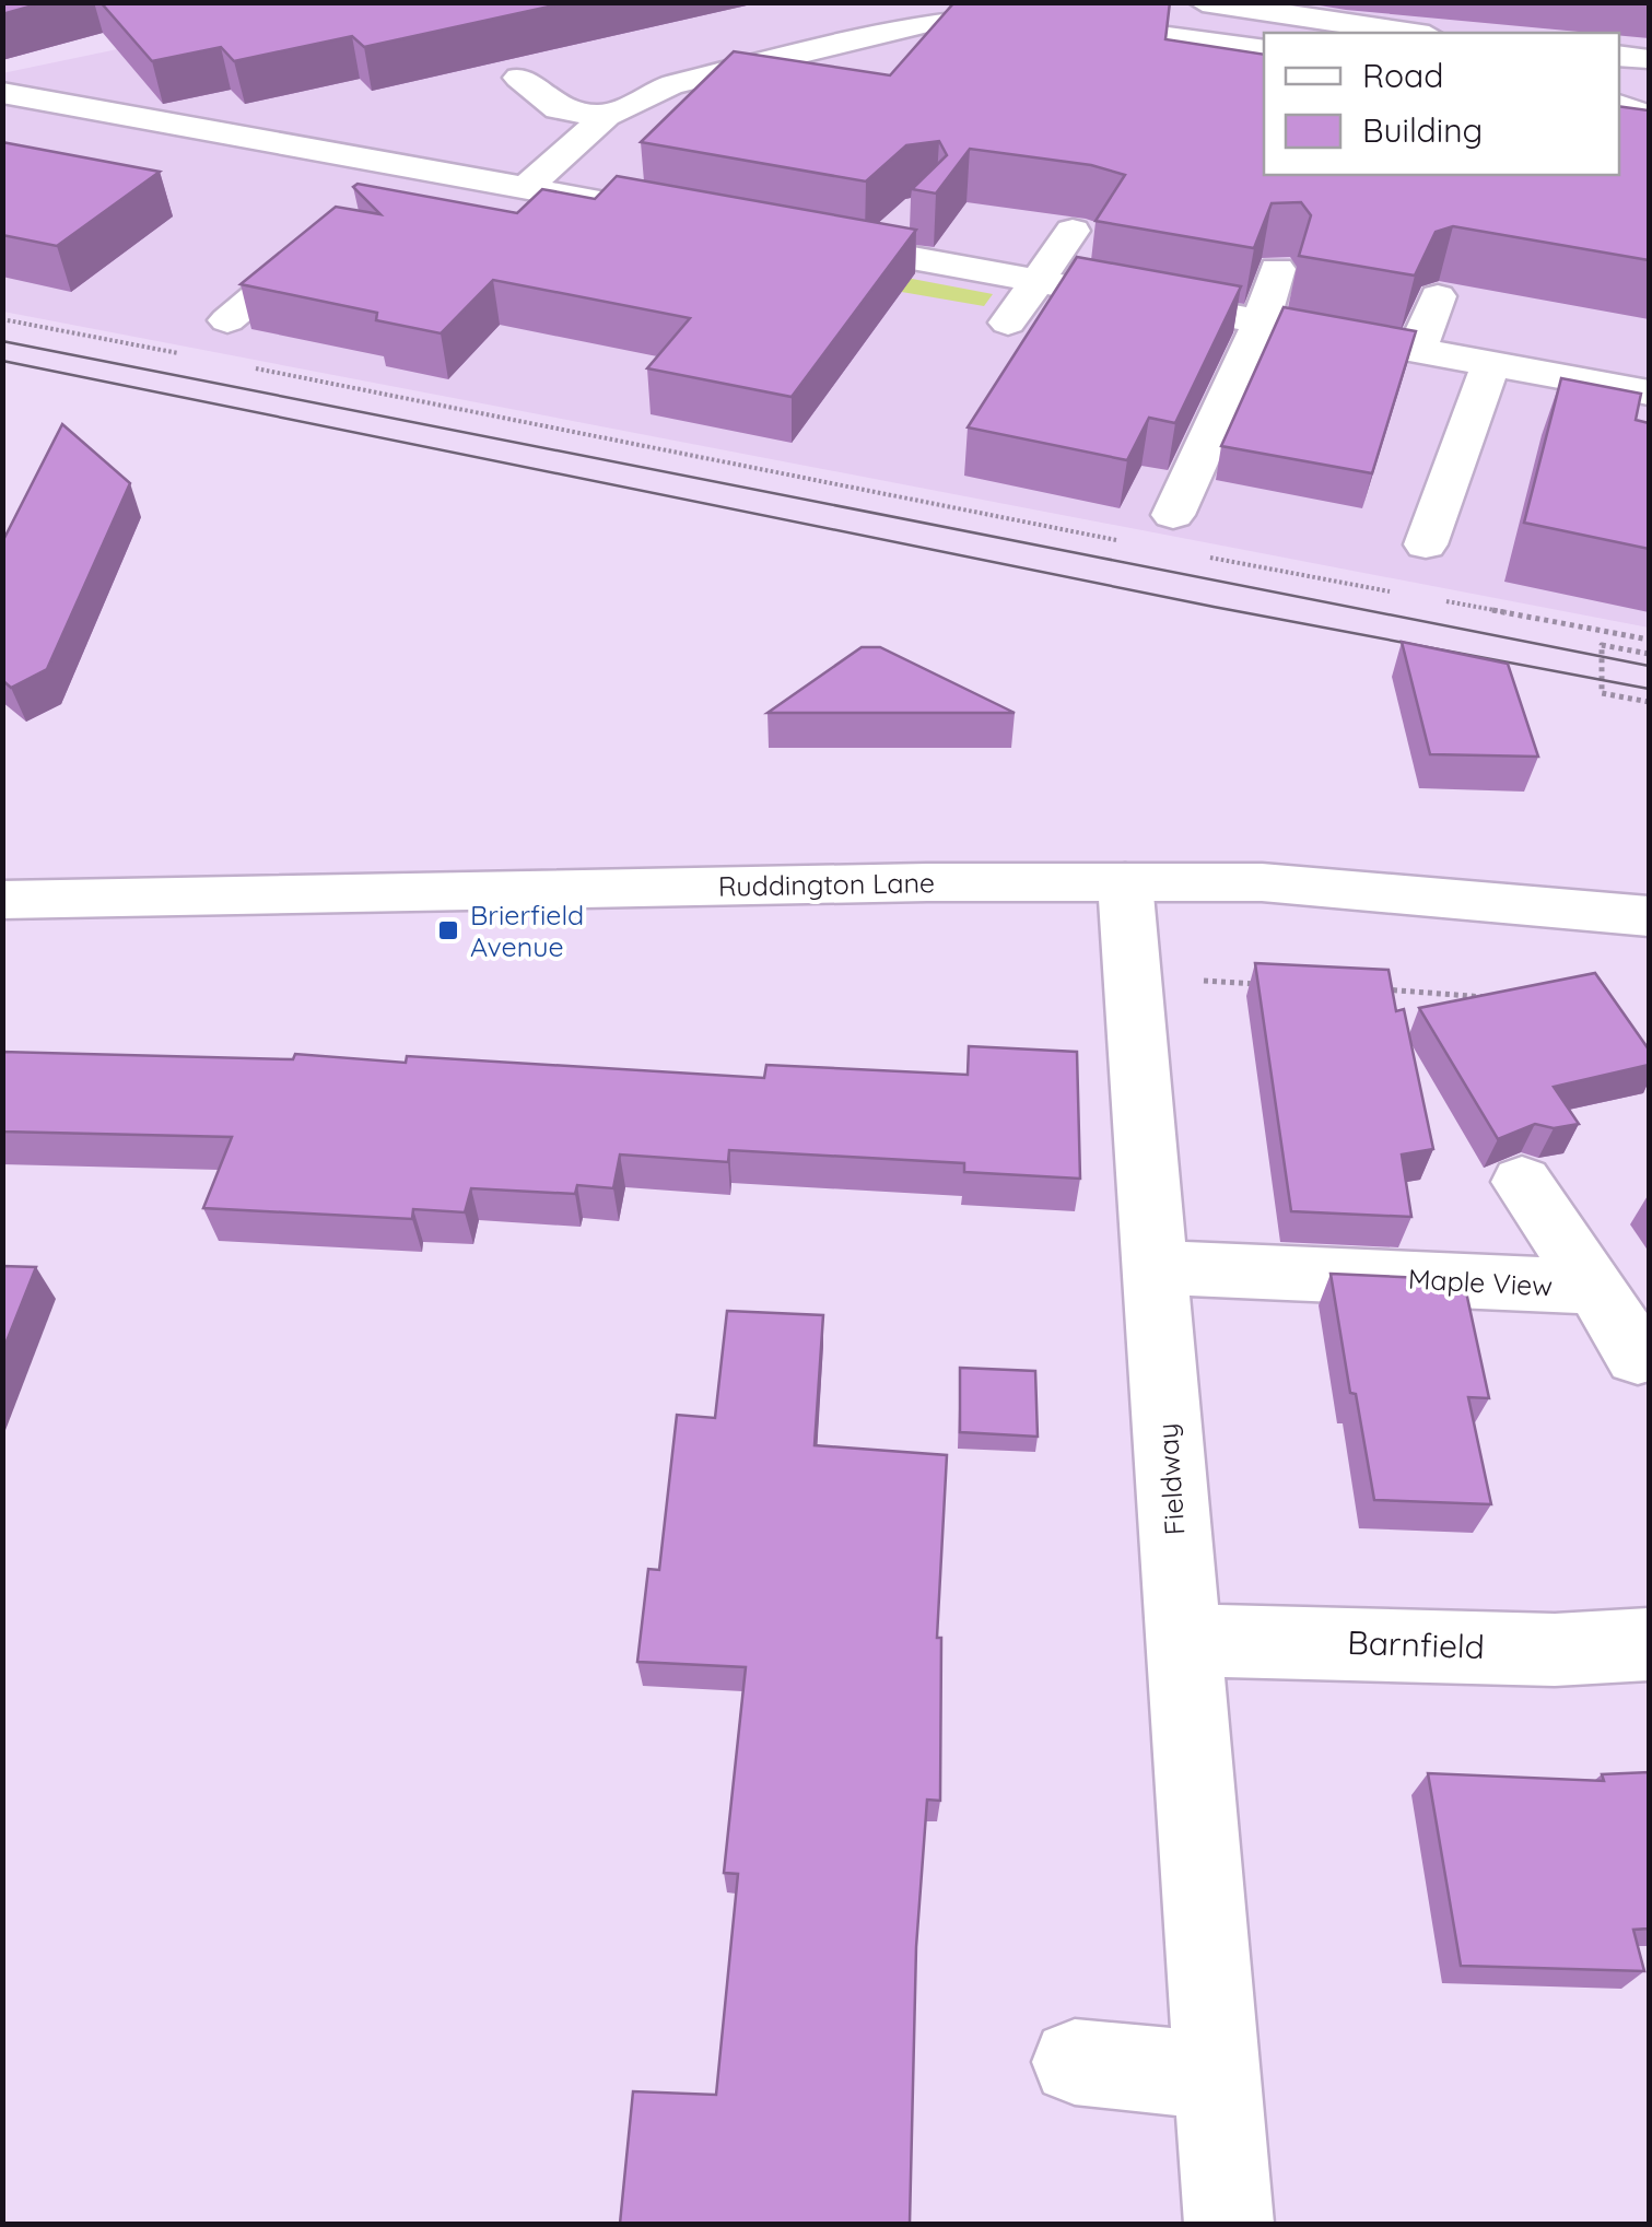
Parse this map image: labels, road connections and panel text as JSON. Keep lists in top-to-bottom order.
{
  "streets": {
    "street": [
      "Ruddington Lane",
      "Maple View",
      "Fieldway",
      "Barnfield"
    ]
  },
  "crossings": [
    ["Ruddington Lane", "Fieldway"],
    ["Maple View", "Fieldway"],
    ["Fieldway", "Barnfield"]
  ],
  "places": {
    "transit": ["Brierfield Avenue"]
  },
  "legend": ["Road", "Building"]
}
